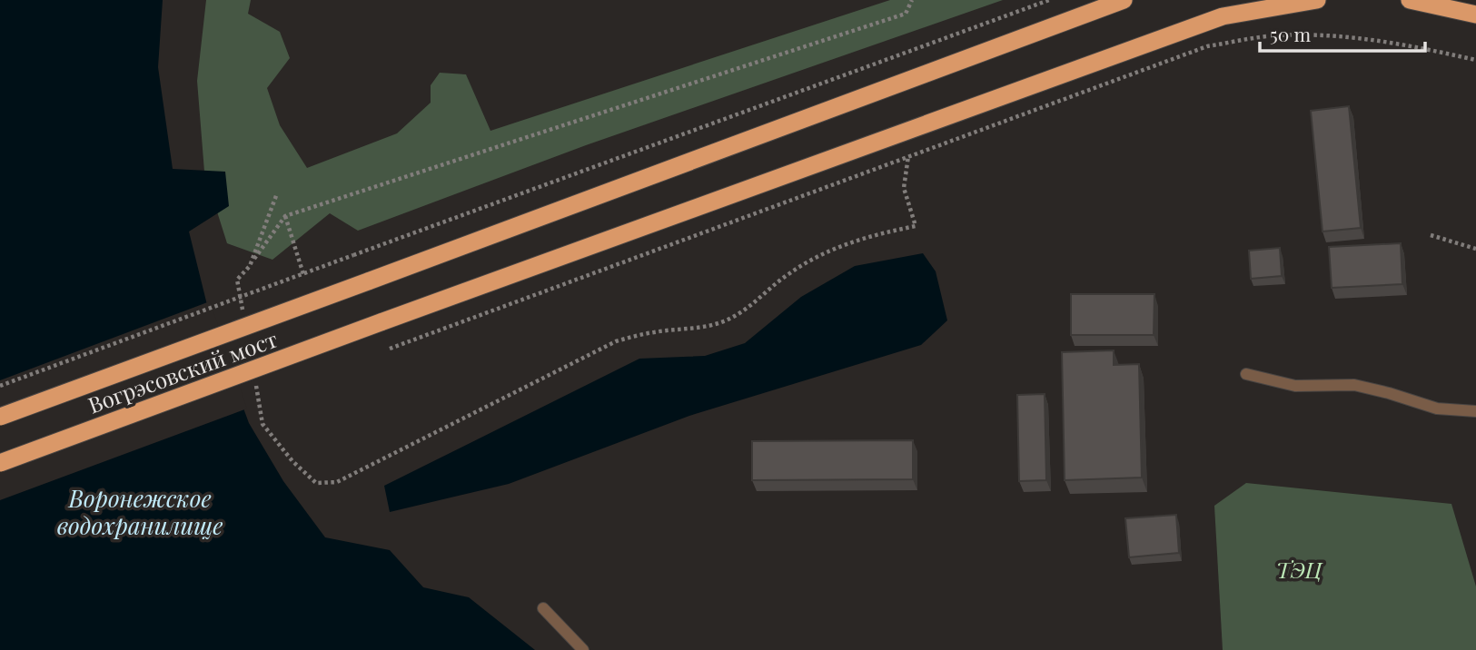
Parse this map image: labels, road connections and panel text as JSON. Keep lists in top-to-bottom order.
{
  "streets": {
    "highway": ["Вогрэсовский мост"]
  },
  "water": ["Воронежское водохранилище"],
  "parks": ["ТЭЦ"],
  "scale_bar": "50 m"
}
